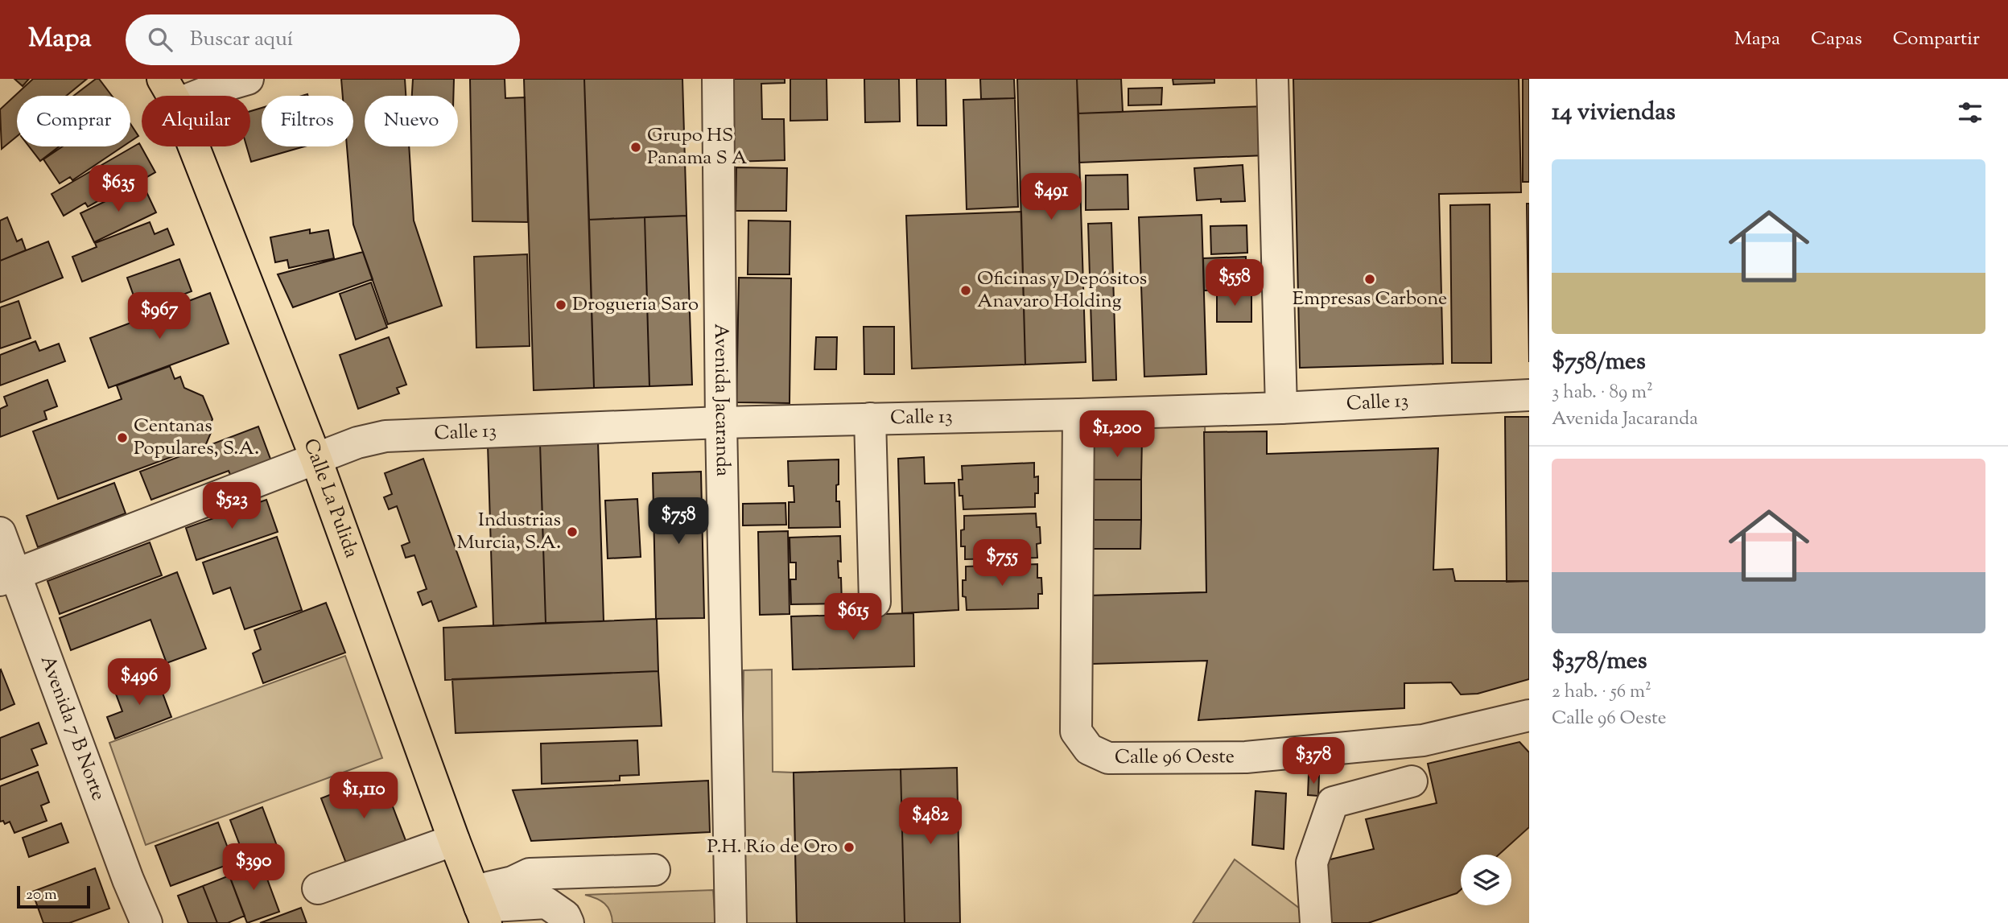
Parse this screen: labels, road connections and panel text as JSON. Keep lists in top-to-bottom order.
{
  "streets": {
    "main road": ["Calle La Pulida"],
    "street": [
      "Avenida Jacaranda",
      "Calle 13",
      "Avenida 7 B Norte",
      "Calle 96 Oeste"
    ]
  },
  "crossings": [
    ["Avenida Jacaranda", "Calle 13"],
    ["Calle 13", "Calle La Pulida"],
    ["Calle 13", "Avenida 7 B Norte"],
    ["Calle 13", "Calle 96 Oeste"]
  ],
  "places": [
    "Grupo HS Panama S A",
    "Empresas Carbone",
    "Oficinas y Depósitos Anavaro Holding",
    "Drogueria Saro",
    "Centanas Populares, S.A.",
    "Industrias Murcia, S.A.",
    "P.H. Río de Oro"
  ],
  "scale_bar": "20 m",
  "page": {
    "header": "Mapa",
    "search": "Buscar aquí",
    "nav": ["Mapa", "Capas", "Compartir"],
    "heading": "14 viviendas",
    "chip": [
      "Comprar",
      "Alquilar",
      "Filtros",
      "Nuevo"
    ],
    "list": [
      {
        "name": "$758/mes",
        "note": "3 hab. · 89 m² · Avenida Jacaranda"
      },
      {
        "name": "$378/mes",
        "note": "2 hab. · 56 m² · Calle 96 Oeste"
      }
    ],
    "price": [
      "$635",
      "$491",
      "$558",
      "$967",
      "$1,200",
      "$523",
      "$758",
      "$755",
      "$615",
      "$496",
      "$378",
      "$1,110",
      "$482",
      "$390"
    ],
    "scale": "20 m"
  }
}
